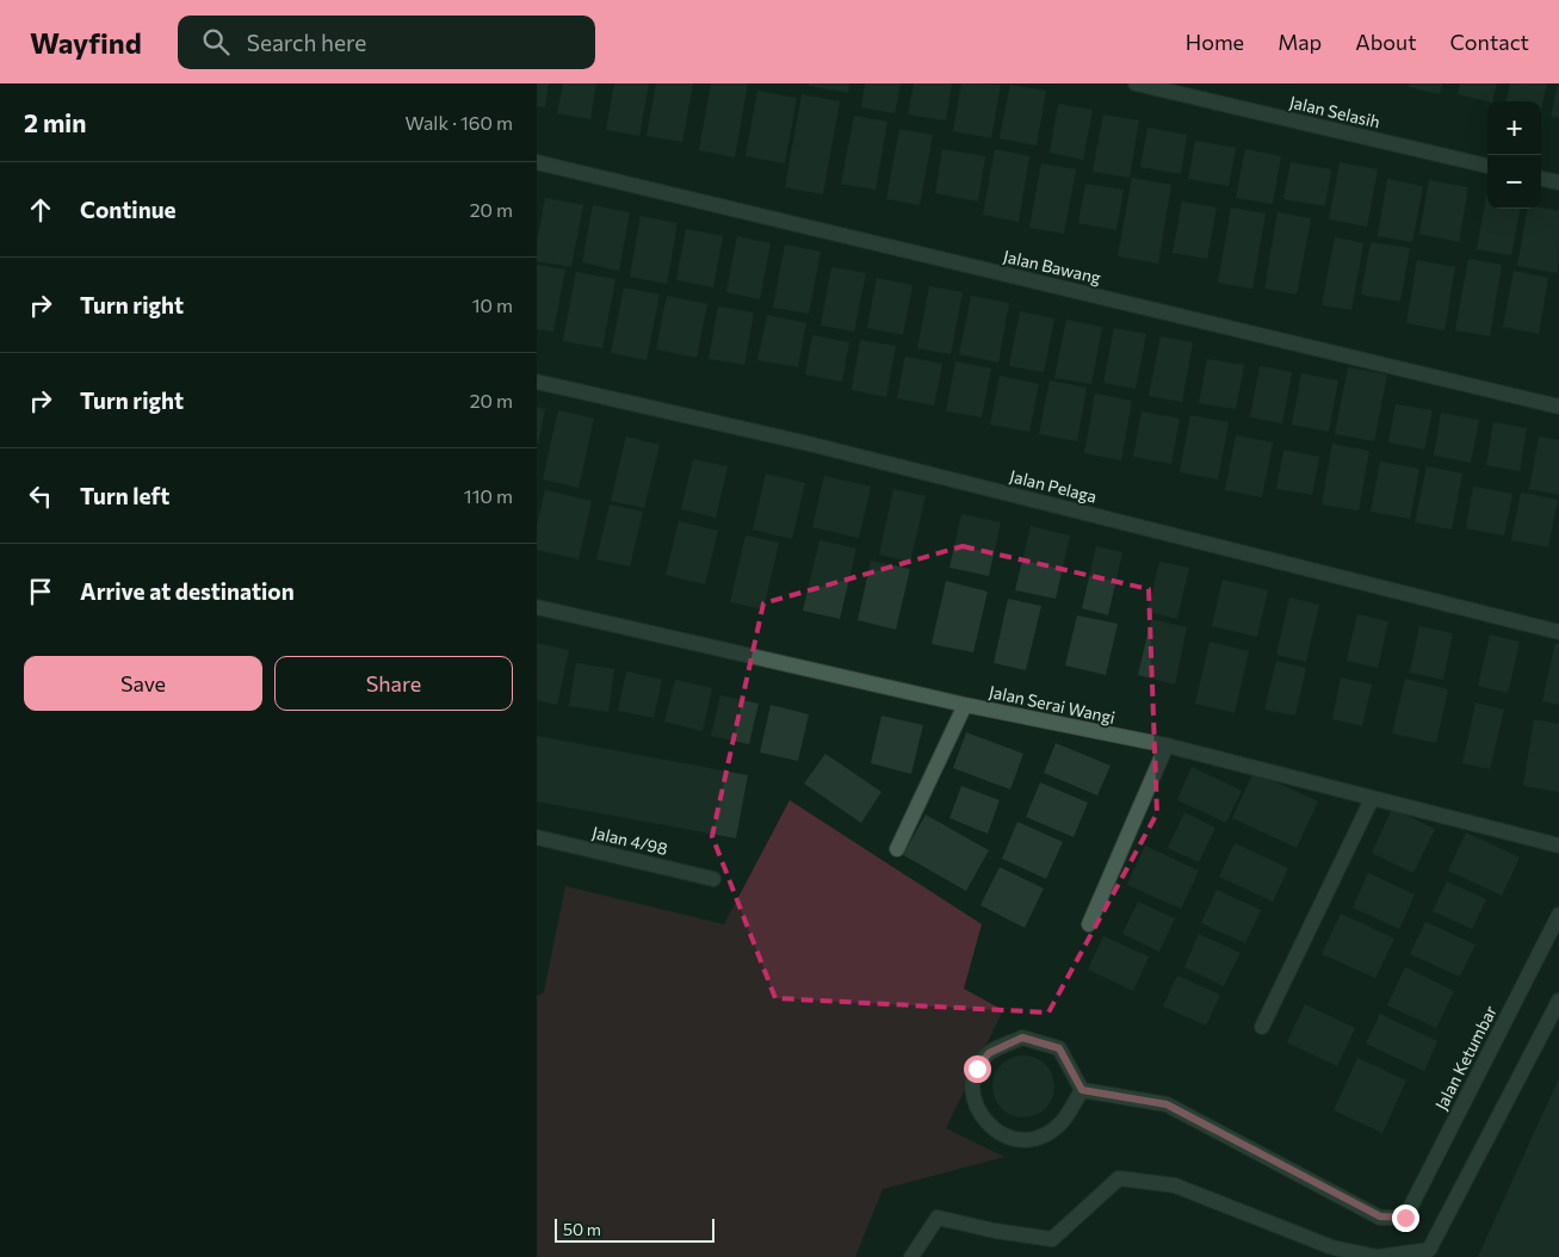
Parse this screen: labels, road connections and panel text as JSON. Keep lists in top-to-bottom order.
{
  "streets": {
    "street": [
      "Jalan Selasih",
      "Jalan Bawang",
      "Jalan Pelaga",
      "Jalan Serai Wangi",
      "Jalan 4/98",
      "Jalan Ketumbar"
    ]
  },
  "scale_bar": "50 m",
  "page": {
    "header": "Wayfind",
    "search": "Search here",
    "nav": [
      "Home",
      "Map",
      "About",
      "Contact"
    ],
    "heading": ["2 min", "Walk · 160 m"],
    "map_buttons": ["+", "−"],
    "list": [
      ["Continue", "20 m"],
      ["Turn right", "10 m"],
      ["Turn right", "20 m"],
      ["Turn left", "110 m"],
      "Arrive at destination"
    ],
    "buttons": ["Save", "Share"],
    "scale": "50 m"
  }
}
